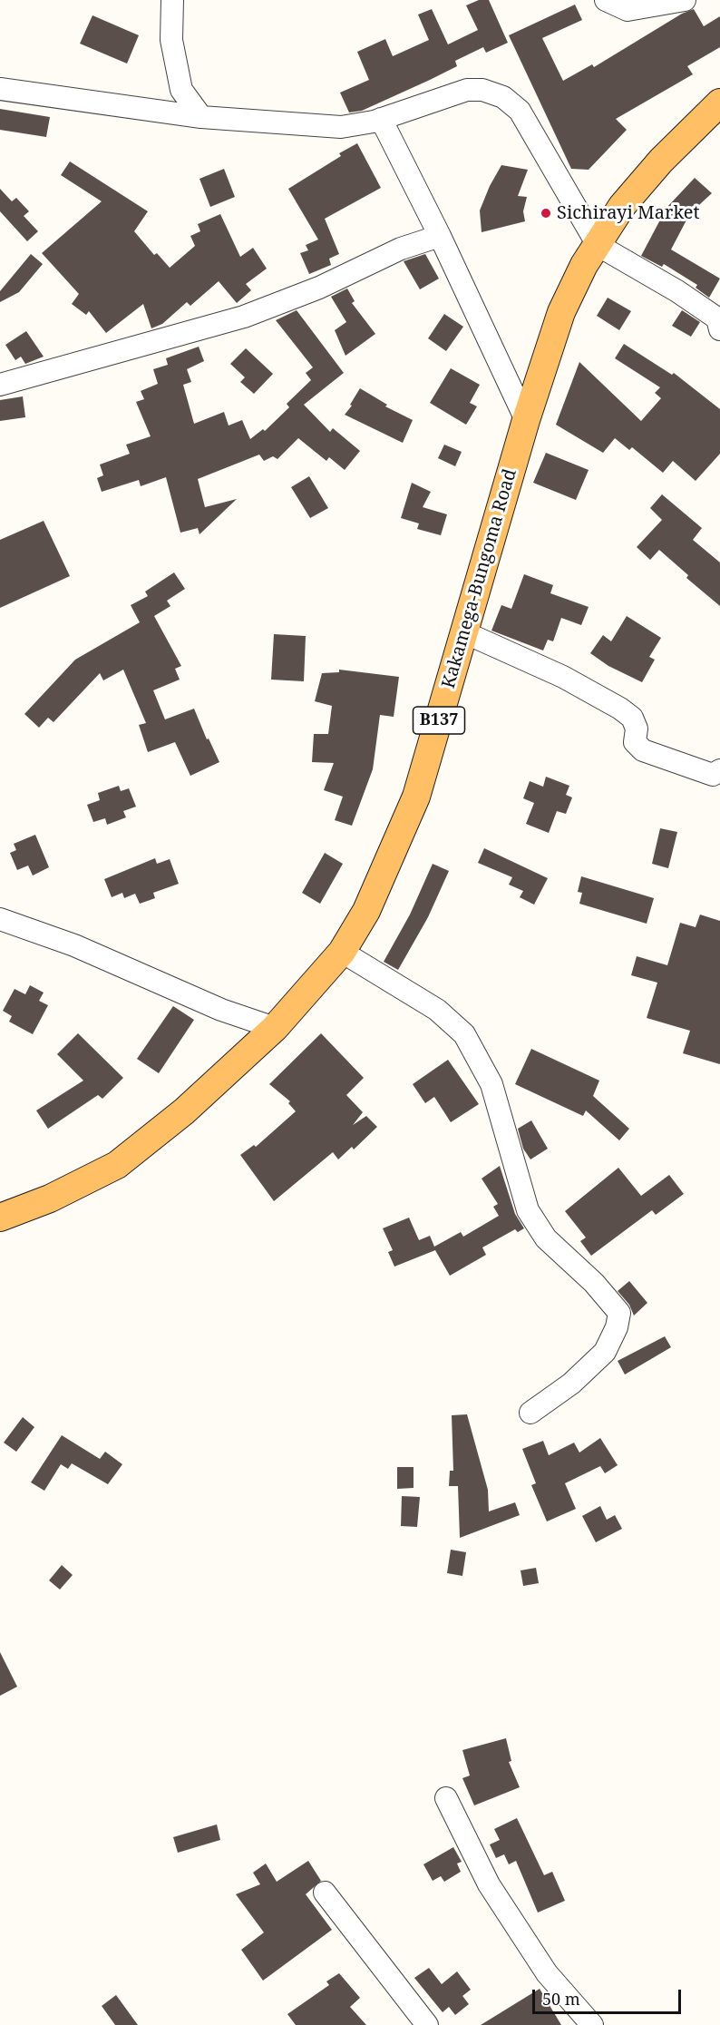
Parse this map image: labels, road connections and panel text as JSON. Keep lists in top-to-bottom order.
{
  "streets": {
    "main road": ["Kakamega-Bungoma Road", "B137"]
  },
  "places": ["Sichirayi Market"],
  "scale_bar": "50 m"
}
